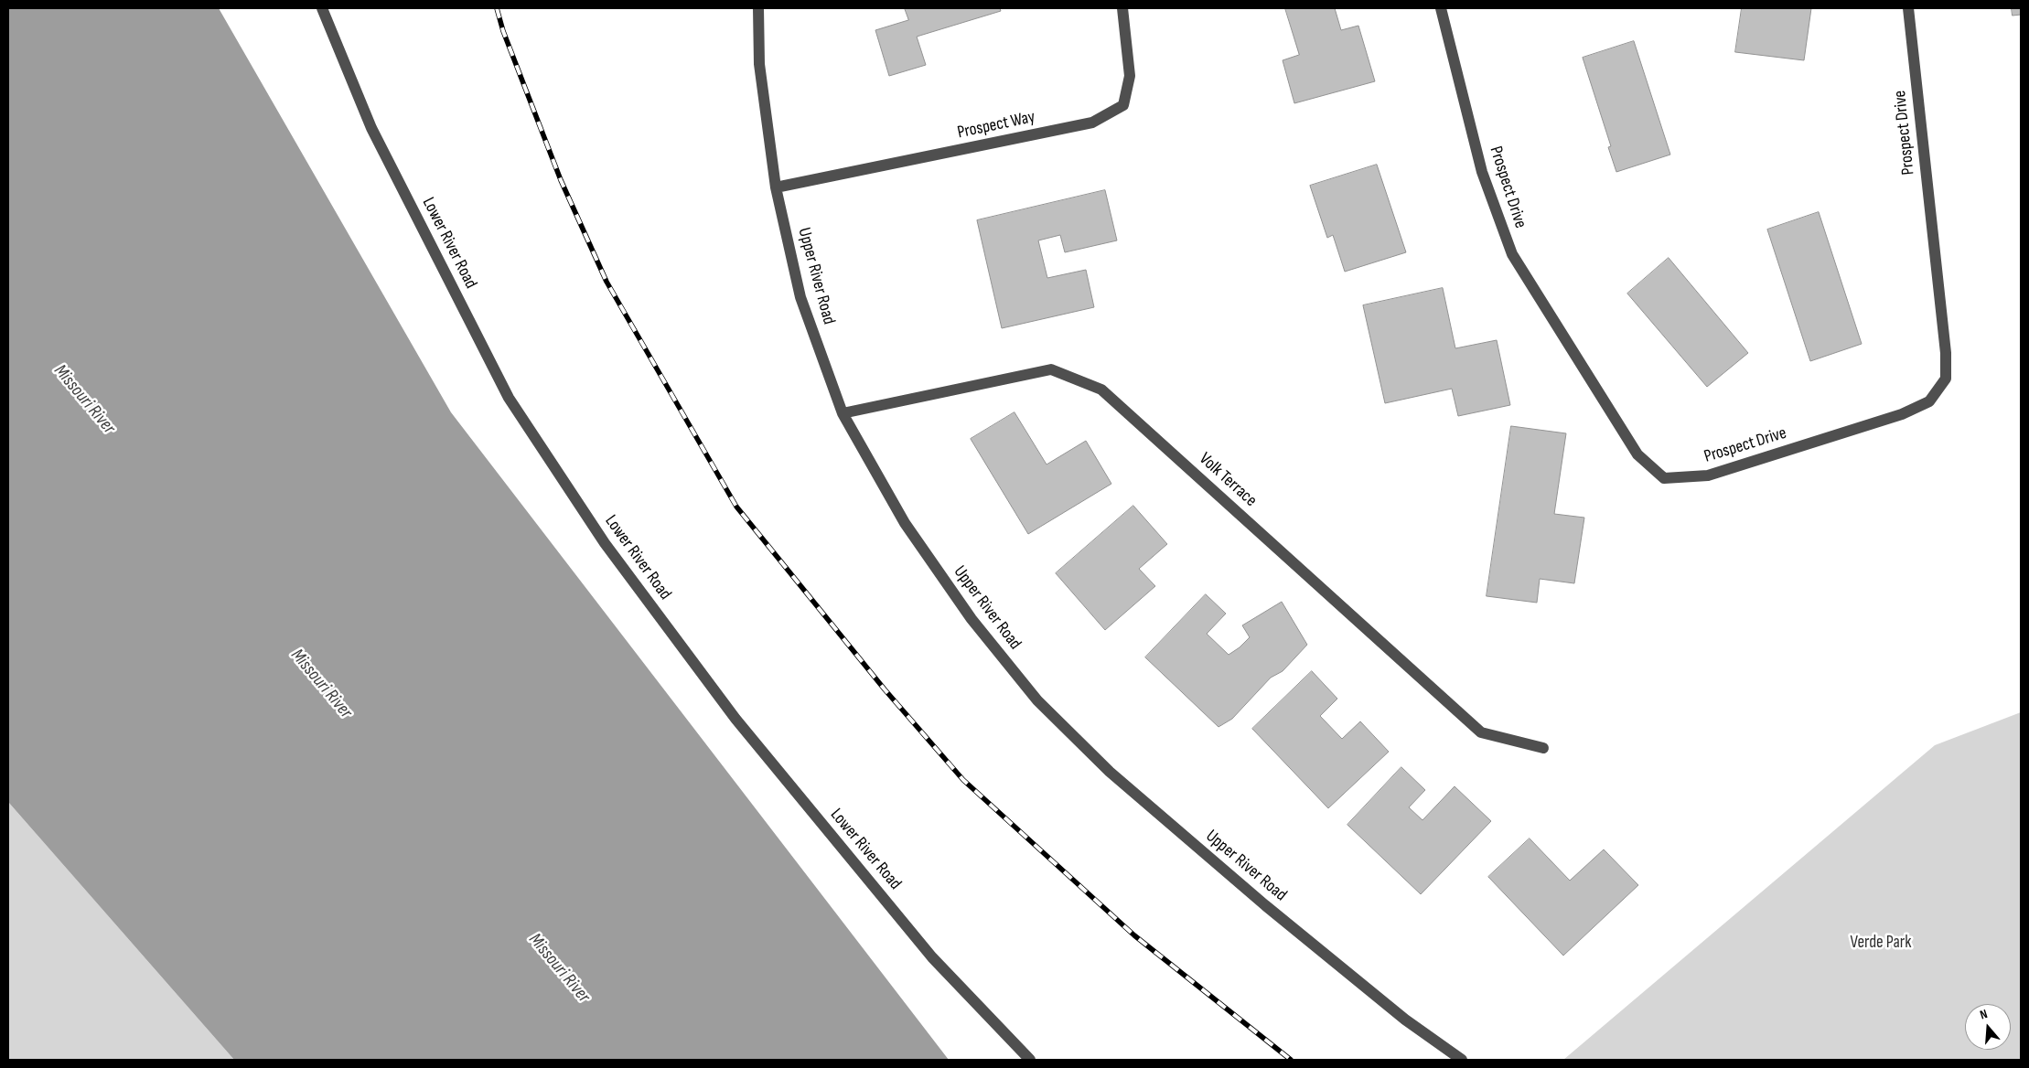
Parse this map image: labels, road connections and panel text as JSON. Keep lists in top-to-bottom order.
{
  "streets": {
    "street": [
      "Prospect Way",
      "Prospect Drive",
      "Lower River Road",
      "Upper River Road",
      "Volk Terrace"
    ]
  },
  "crossings": [
    ["Prospect Way", "Upper River Road"],
    ["Upper River Road", "Volk Terrace"]
  ],
  "water": ["Missouri River"],
  "parks": ["Verde Park"],
  "north": "top"
}
